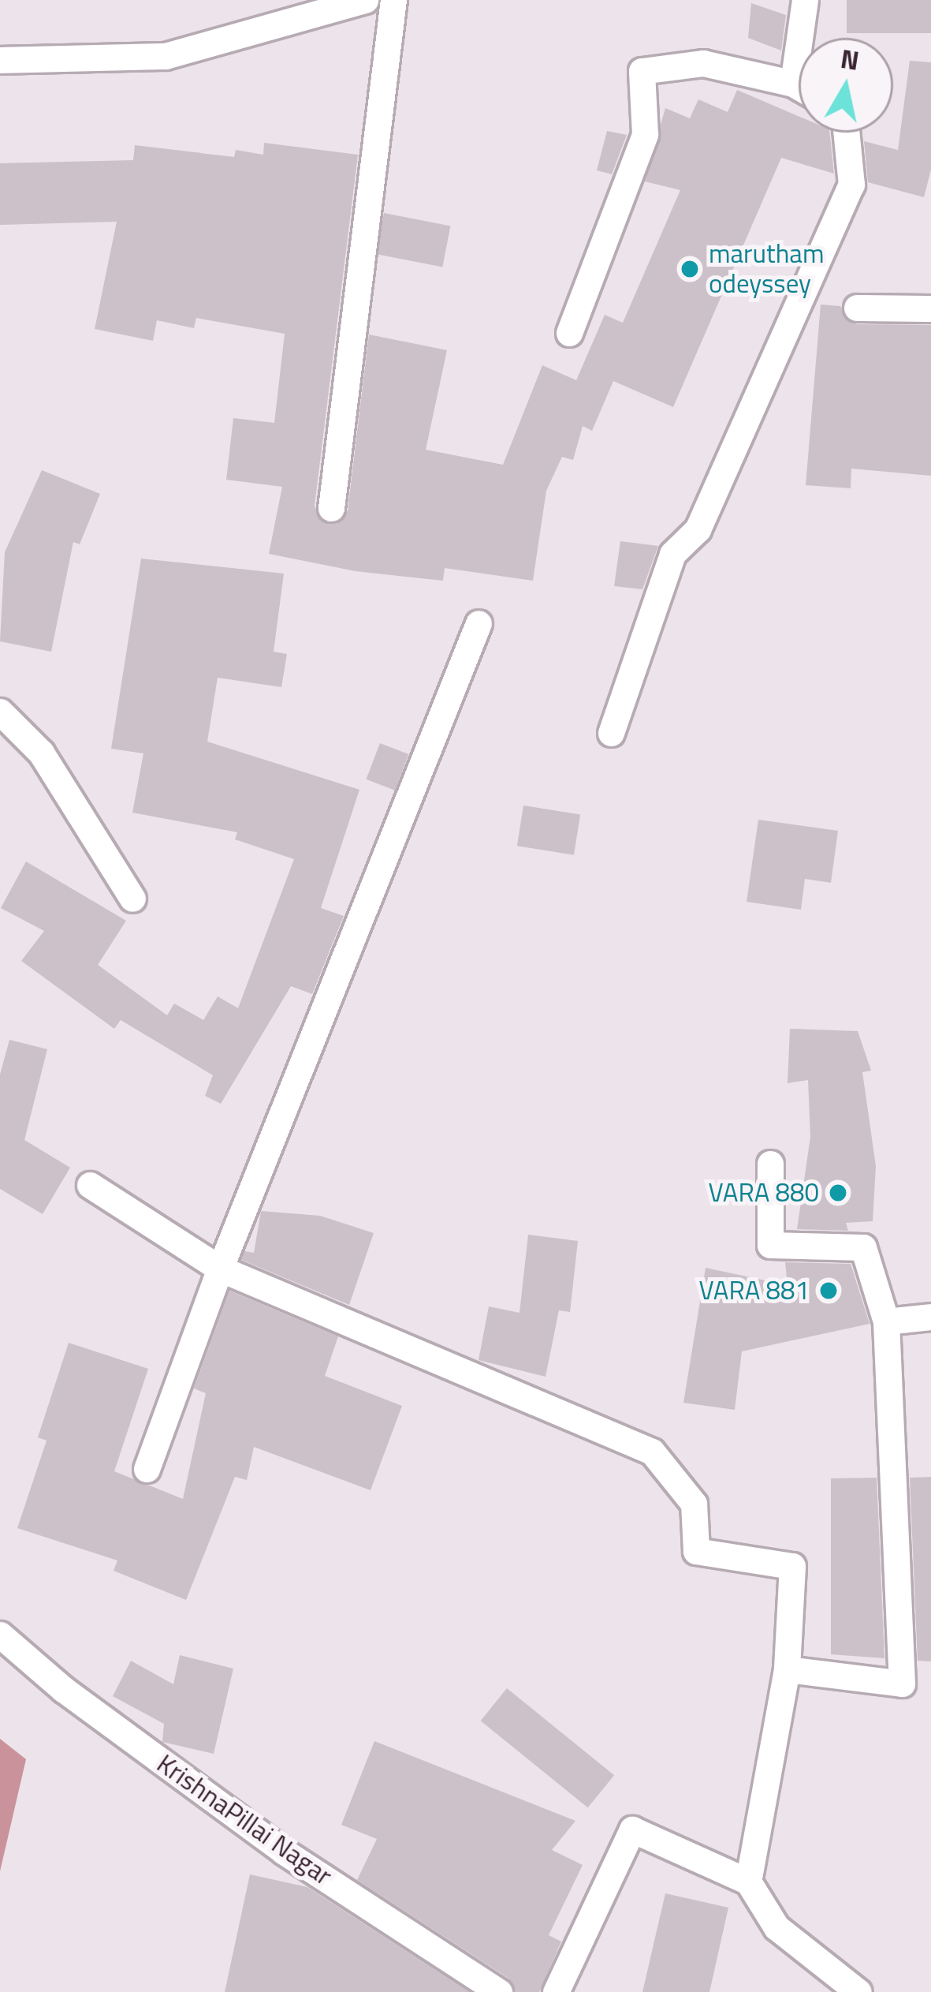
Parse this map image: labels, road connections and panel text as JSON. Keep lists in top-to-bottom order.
{
  "streets": {
    "street": ["KrishnaPillai Nagar"]
  },
  "places": ["marutham odeyssey", "VARA 880", "VARA 881"],
  "north": "top"
}
